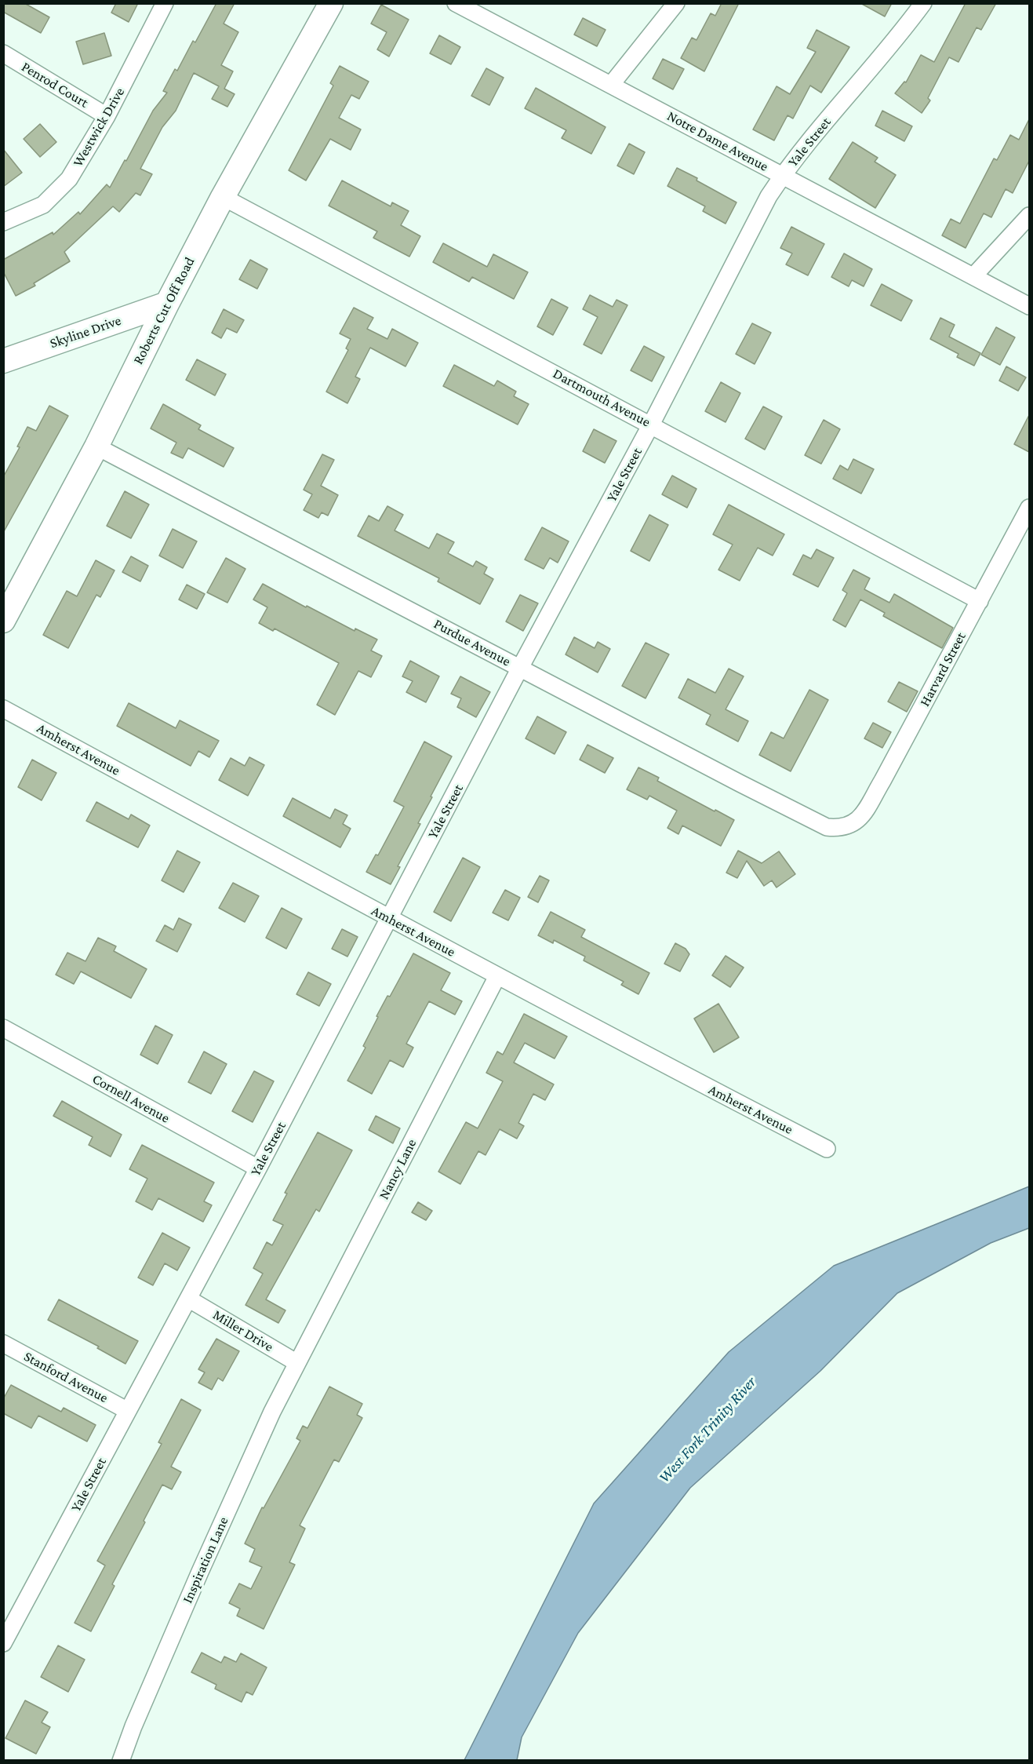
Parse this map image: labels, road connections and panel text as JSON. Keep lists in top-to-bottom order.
{
  "streets": {
    "street": [
      "Penrod Court",
      "Westwick Drive",
      "Notre Dame Avenue",
      "Yale Street",
      "Roberts Cut Off Road",
      "Skyline Drive",
      "Dartmouth Avenue",
      "Purdue Avenue",
      "Harvard Street",
      "Amherst Avenue",
      "Cornell Avenue",
      "Nancy Lane",
      "Miller Drive",
      "Stanford Avenue",
      "Inspiration Lane"
    ]
  },
  "crossings": [
    ["Penrod Court", "Westwick Drive"],
    ["Notre Dame Avenue", "Yale Street"],
    ["Yale Street", "Dartmouth Avenue"],
    ["Yale Street", "Purdue Avenue"],
    ["Yale Street", "Amherst Avenue"],
    ["Yale Street", "Cornell Avenue"],
    ["Yale Street", "Miller Drive"],
    ["Yale Street", "Stanford Avenue"],
    ["Roberts Cut Off Road", "Skyline Drive"],
    ["Roberts Cut Off Road", "Dartmouth Avenue"],
    ["Roberts Cut Off Road", "Purdue Avenue"],
    ["Dartmouth Avenue", "Harvard Street"],
    ["Purdue Avenue", "Harvard Street"],
    ["Amherst Avenue", "Nancy Lane"],
    ["Nancy Lane", "Miller Drive"],
    ["Nancy Lane", "Inspiration Lane"],
    ["Miller Drive", "Inspiration Lane"]
  ],
  "water": ["West Fork Trinity River"]
}
